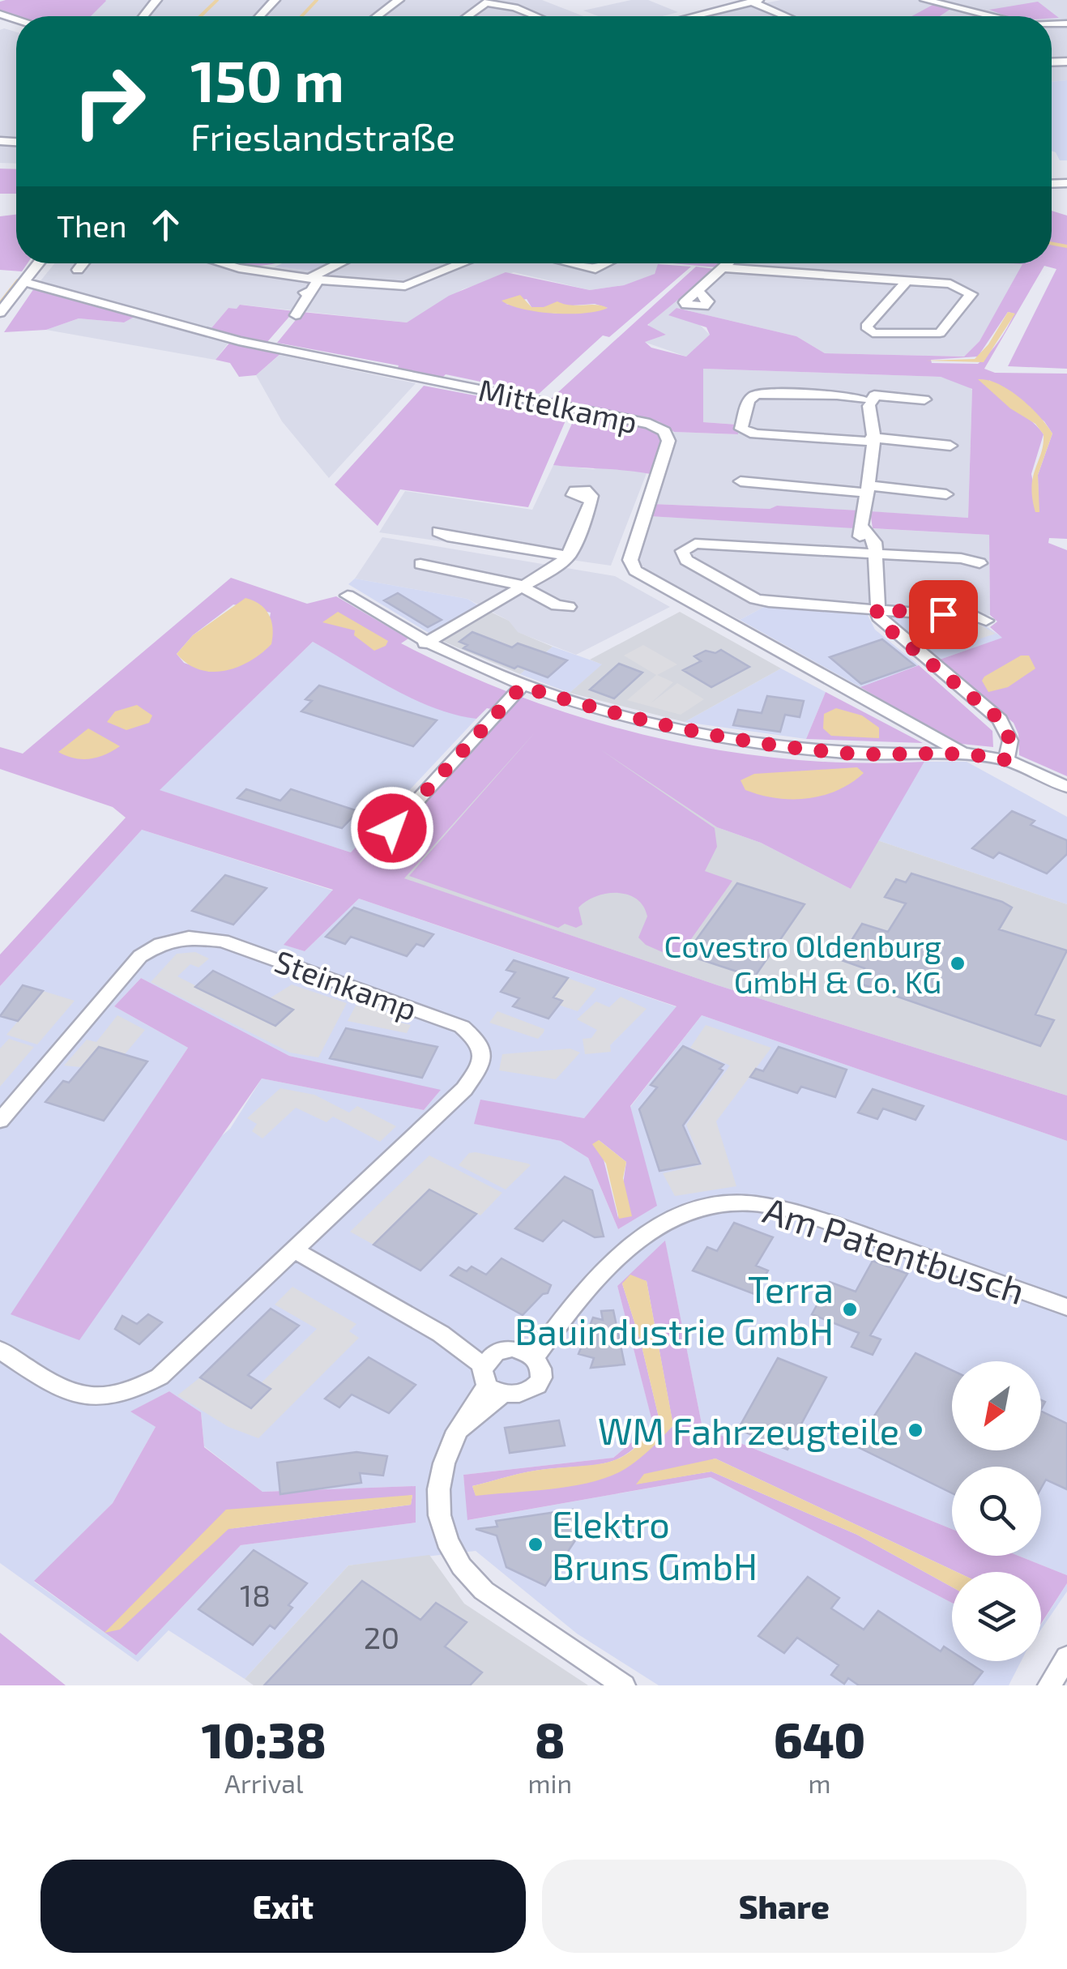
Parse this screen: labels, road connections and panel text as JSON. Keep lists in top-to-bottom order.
{
  "streets": {
    "street": ["Mittelkamp", "Steinkamp", "Am Patentbusch"]
  },
  "places": [
    "Covestro Oldenburg GmbH & Co. KG",
    "Terra Bauindustrie GmbH",
    "WM Fahrzeugteile",
    "Elektro Bruns GmbH"
  ],
  "house_numbers": ["18", "20"],
  "north": "bottom left",
  "page": {
    "turn": ["150 m", "Frieslandstraße"],
    "then": "Then",
    "eta": [
      "10:38",
      "Arrival",
      "8",
      "min",
      "640",
      "m"
    ],
    "buttons": ["Exit", "Share"]
  }
}
